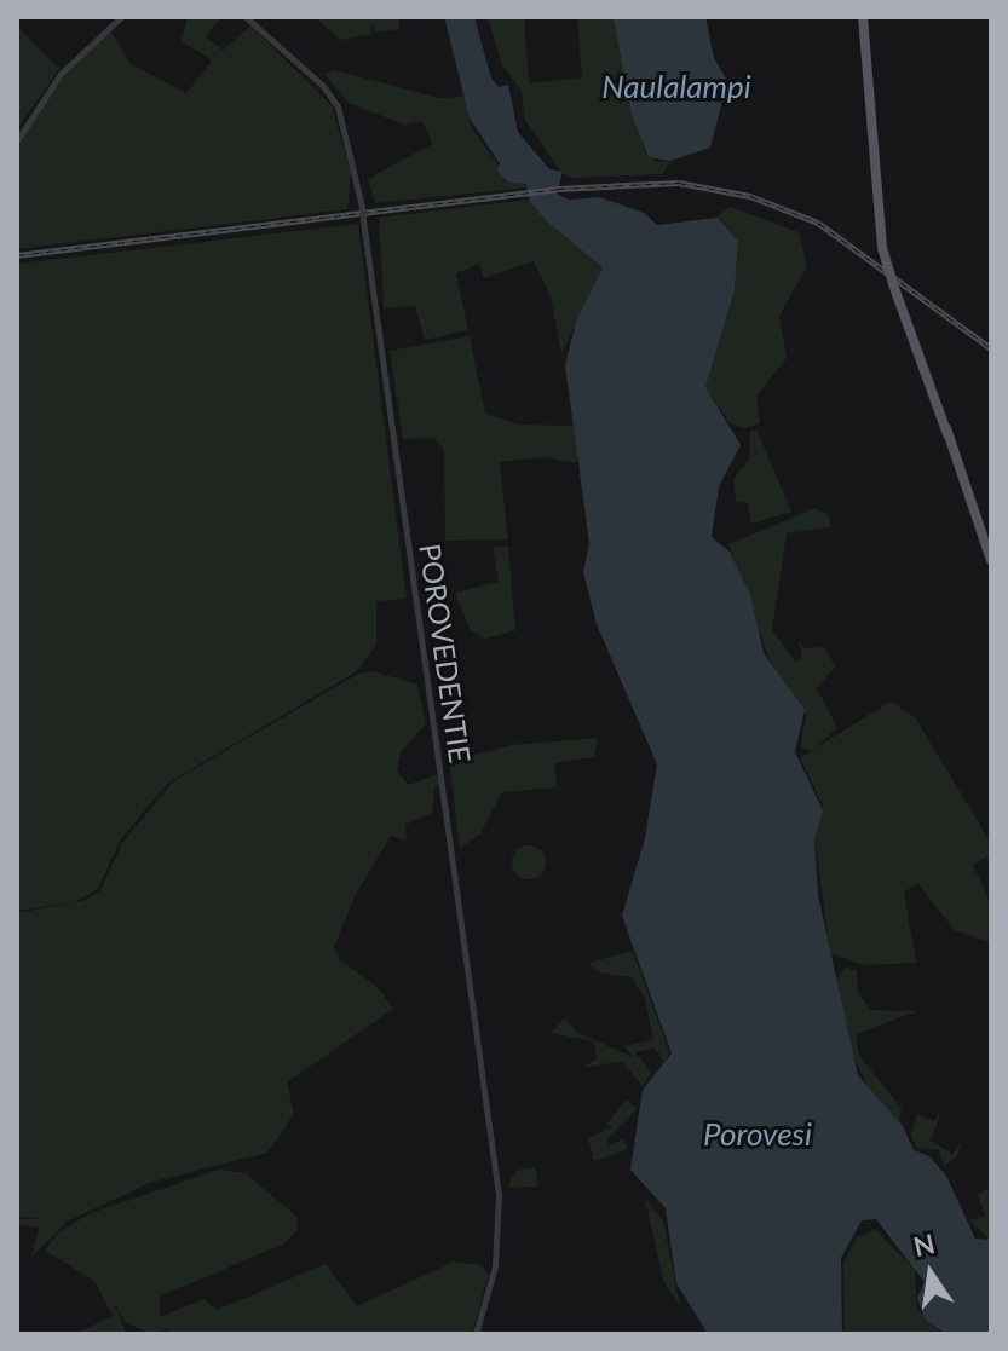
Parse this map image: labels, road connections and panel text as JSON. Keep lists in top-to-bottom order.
{
  "streets": {
    "street": ["POROVEDENTIE"]
  },
  "water": ["Naulalampi", "Porovesi"],
  "north": "top"
}
